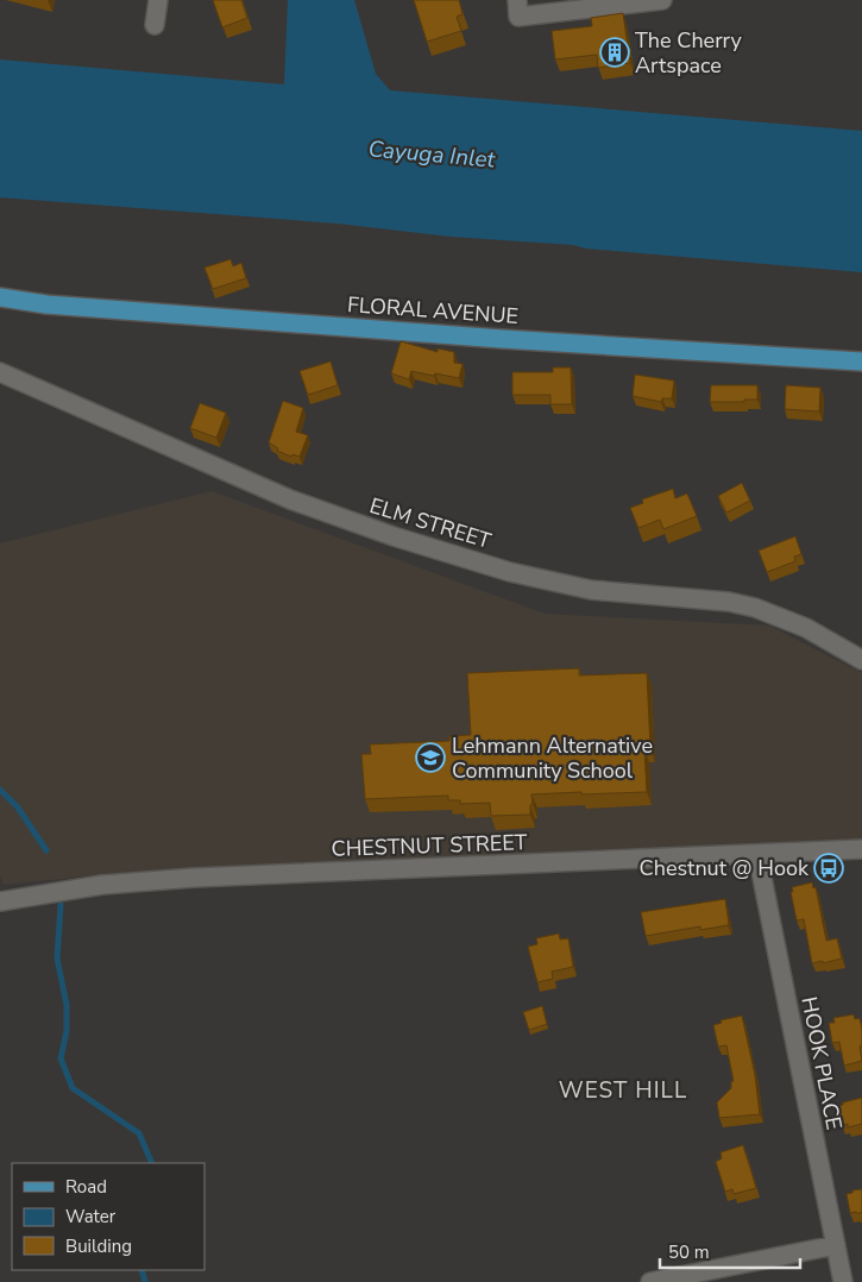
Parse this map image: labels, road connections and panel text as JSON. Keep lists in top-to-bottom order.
{
  "streets": {
    "main road": ["FLORAL AVENUE"],
    "street": ["ELM STREET", "CHESTNUT STREET", "HOOK PLACE"]
  },
  "crossings": [
    ["CHESTNUT STREET", "HOOK PLACE"]
  ],
  "districts": ["WEST HILL"],
  "water": ["Cayuga Inlet"],
  "places": {
    "building": ["The Cherry Artspace"],
    "school or university": ["Lehmann Alternative Community School"],
    "bus stop": ["Chestnut @ Hook"]
  },
  "legend": ["Road", "Water", "Building"],
  "scale_bar": "50 m"
}
